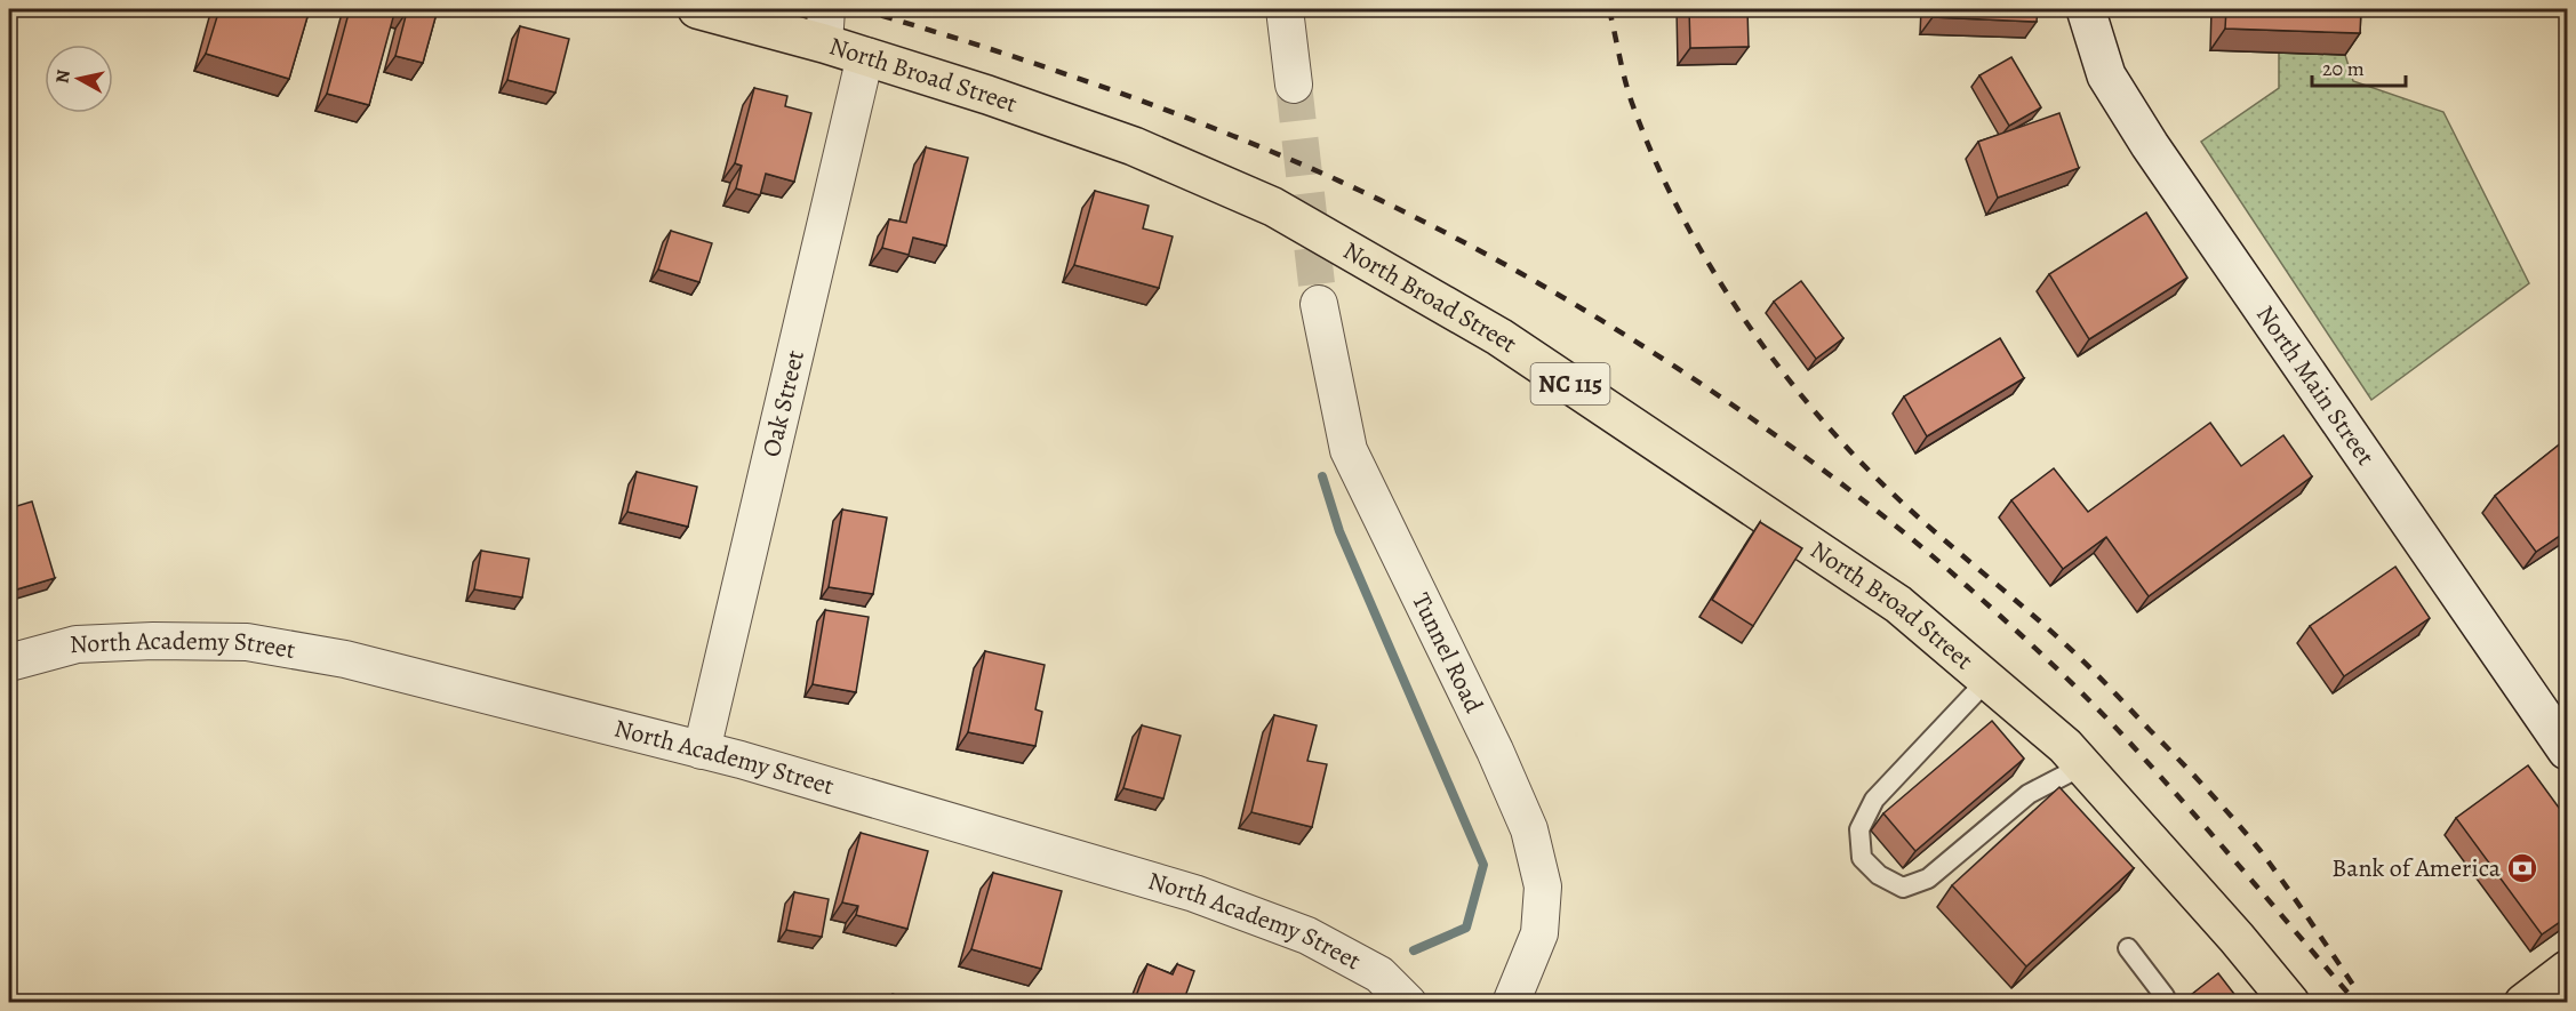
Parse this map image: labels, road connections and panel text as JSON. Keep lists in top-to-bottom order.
{
  "streets": {
    "main road": ["North Broad Street", "NC 115", "North Main Street"],
    "street": ["Oak Street", "North Academy Street", "Tunnel Road"]
  },
  "crossings": [
    ["North Broad Street", "Oak Street"],
    ["Oak Street", "North Academy Street"]
  ],
  "places": {
    "bank": ["Bank of America"]
  },
  "scale_bar": "20 m",
  "north": "left"
}
